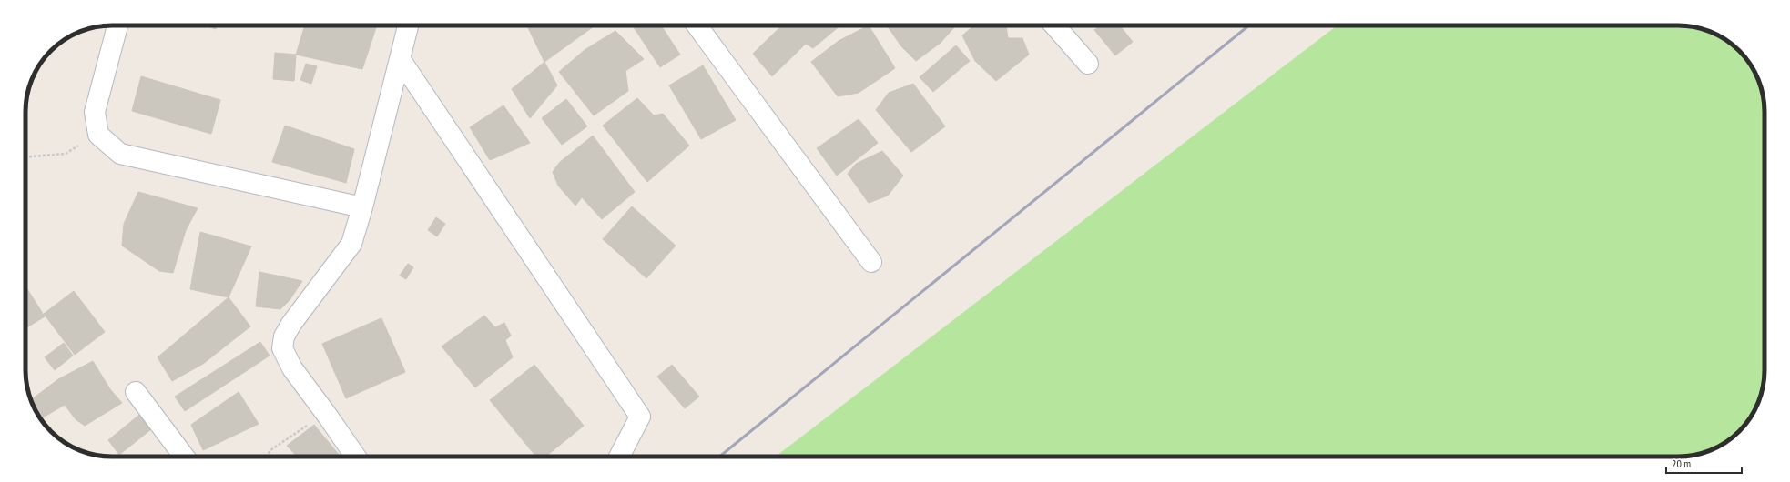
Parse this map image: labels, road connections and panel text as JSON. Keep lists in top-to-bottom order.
{
  "scale_bar": "20 m"
}
